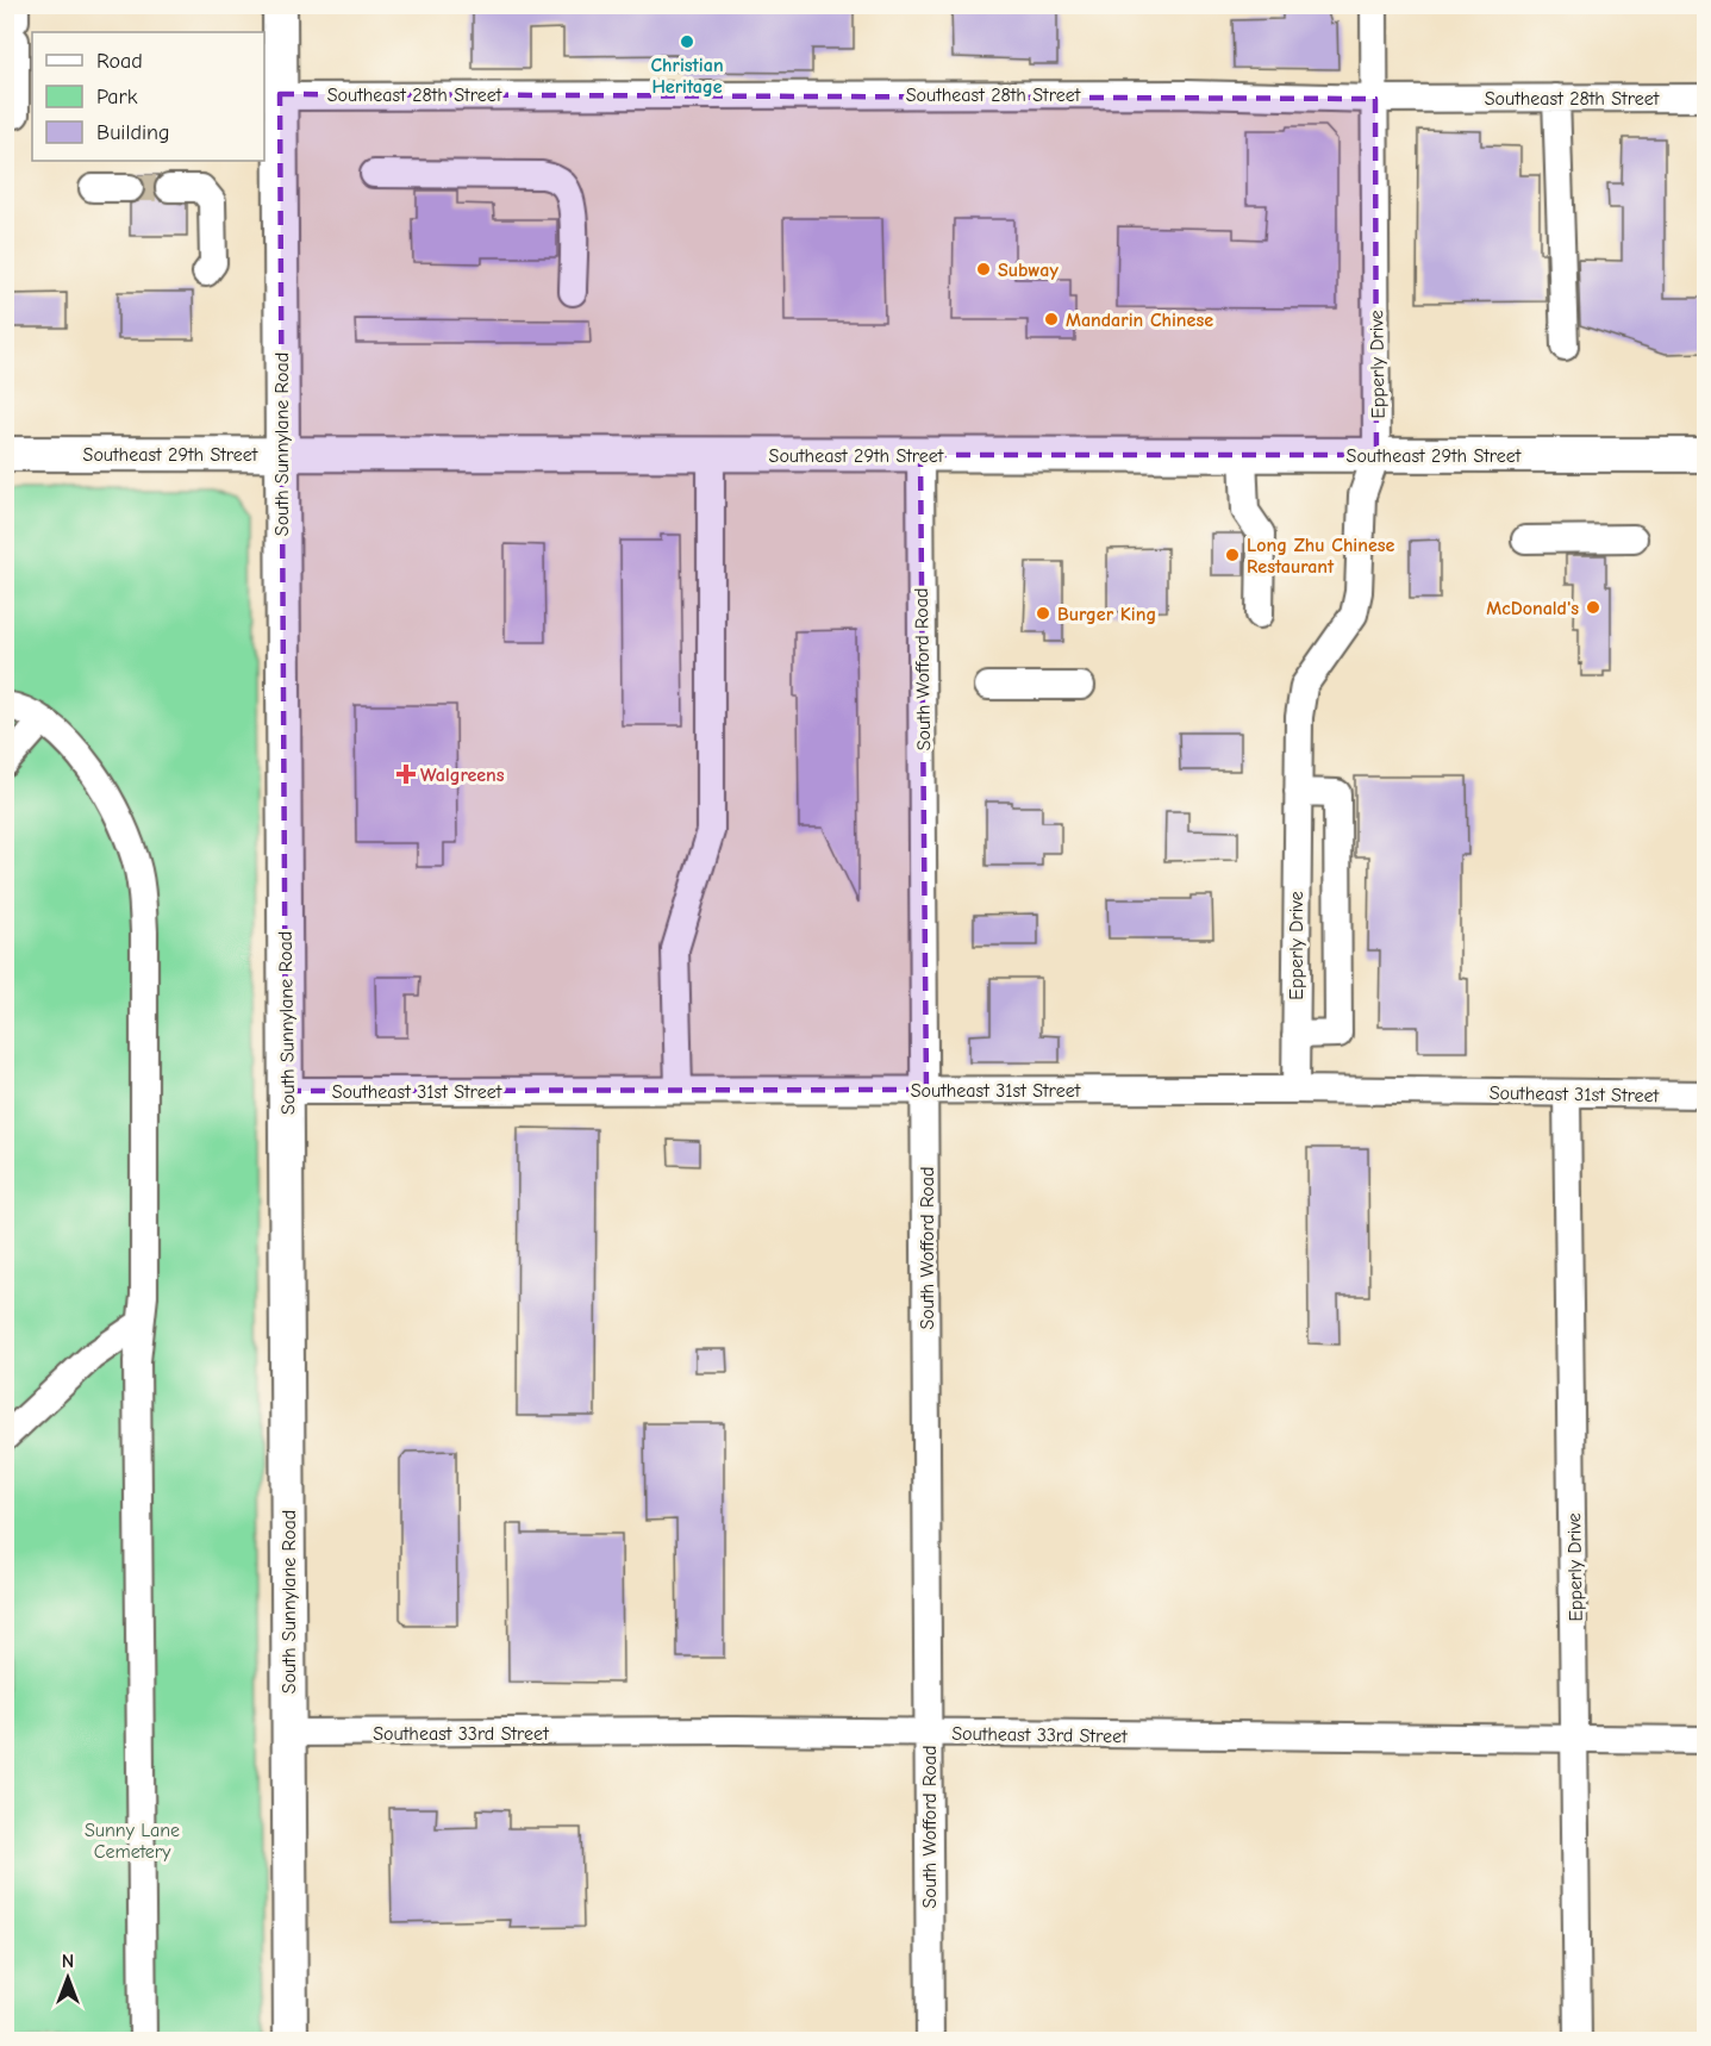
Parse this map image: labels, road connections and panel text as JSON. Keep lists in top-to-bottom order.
{
  "streets": {
    "main road": ["South Sunnylane Road", "Southeast 29th Street"],
    "street": [
      "Southeast 28th Street",
      "Epperly Drive",
      "South Wofford Road",
      "Southeast 31st Street",
      "Southeast 33rd Street"
    ]
  },
  "crossings": [
    ["Southeast 28th Street", "Epperly Drive"],
    ["Southeast 28th Street", "South Sunnylane Road"],
    ["Epperly Drive", "Southeast 29th Street"],
    ["Epperly Drive", "Southeast 31st Street"],
    ["Epperly Drive", "Southeast 33rd Street"],
    ["South Sunnylane Road", "Southeast 29th Street"],
    ["South Sunnylane Road", "Southeast 31st Street"],
    ["South Sunnylane Road", "Southeast 33rd Street"],
    ["Southeast 29th Street", "South Wofford Road"],
    ["South Wofford Road", "Southeast 31st Street"],
    ["South Wofford Road", "Southeast 33rd Street"]
  ],
  "parks": ["Sunny Lane Cemetery"],
  "places": {
    "other": [
      "Christian Heritage",
      "Subway",
      "Mandarin Chinese",
      "Long Zhu Chinese Restaurant",
      "McDonald's",
      "Burger King"
    ],
    "health": ["Walgreens"]
  },
  "legend": ["Road", "Park", "Building"],
  "north": "top"
}
